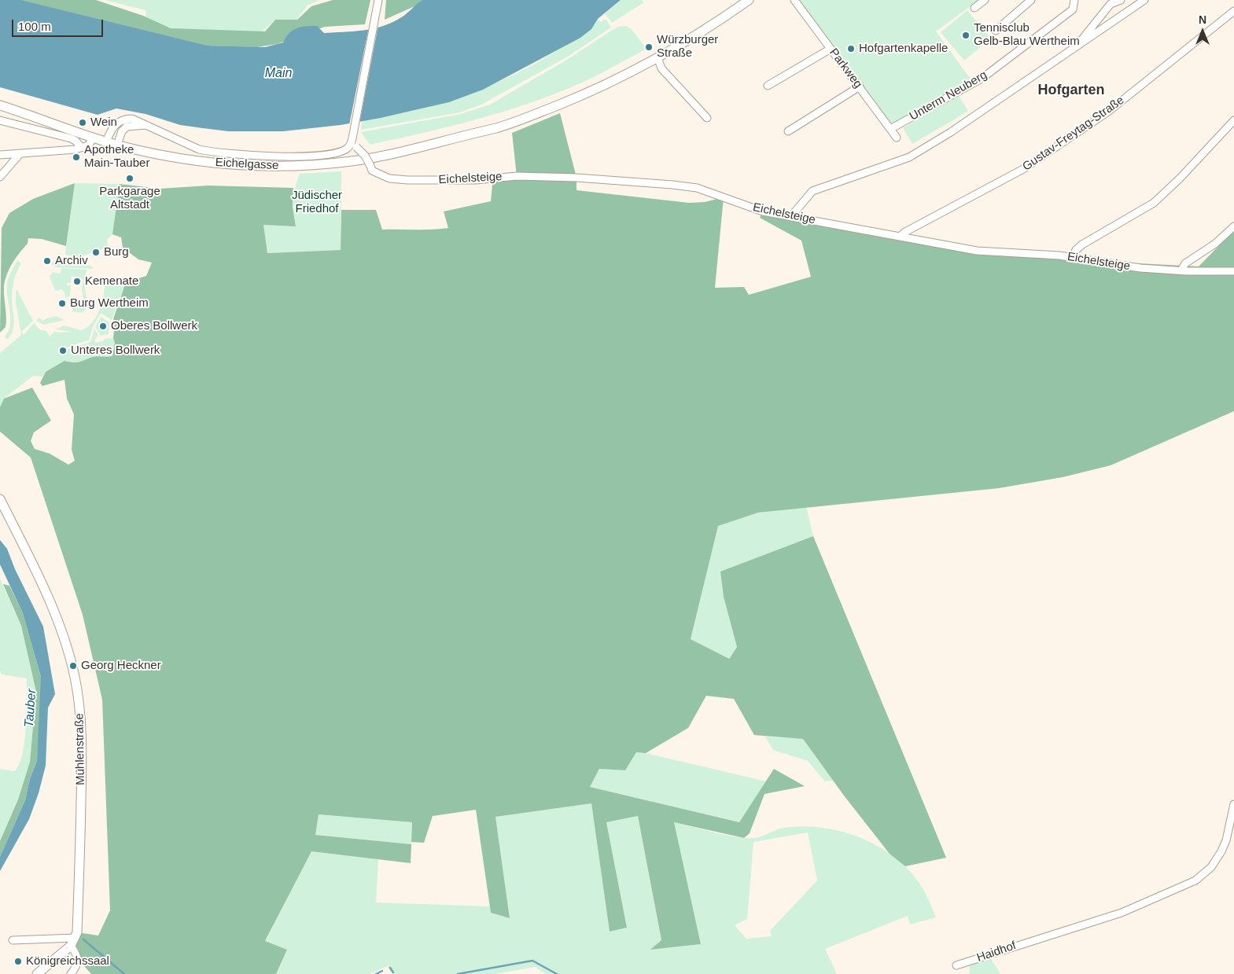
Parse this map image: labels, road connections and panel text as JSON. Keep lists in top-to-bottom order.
{
  "streets": {
    "main road": ["Eichelgasse", "Mühlenstraße"],
    "street": [
      "Parkweg",
      "Unterm Neuberg",
      "Gustav-Freytag-Straße",
      "Eichelsteige",
      "Haidhof"
    ]
  },
  "crossings": [
    ["Parkweg", "Unterm Neuberg"],
    ["Gustav-Freytag-Straße", "Eichelsteige"]
  ],
  "districts": ["Hofgarten"],
  "water": ["Main", "Tauber"],
  "parks": ["Jüdischer Friedhof"],
  "places": [
    "Tennisclub Gelb-Blau Wertheim",
    "Würzburger Straße",
    "Hofgartenkapelle",
    "Wein",
    "Apotheke Main-Tauber",
    "Parkgarage Altstadt",
    "Burg",
    "Archiv",
    "Kemenate",
    "Burg Wertheim",
    "Oberes Bollwerk",
    "Unteres Bollwerk",
    "Georg Heckner",
    "Königreichssaal"
  ],
  "scale_bar": "100 m",
  "north": "top"
}
